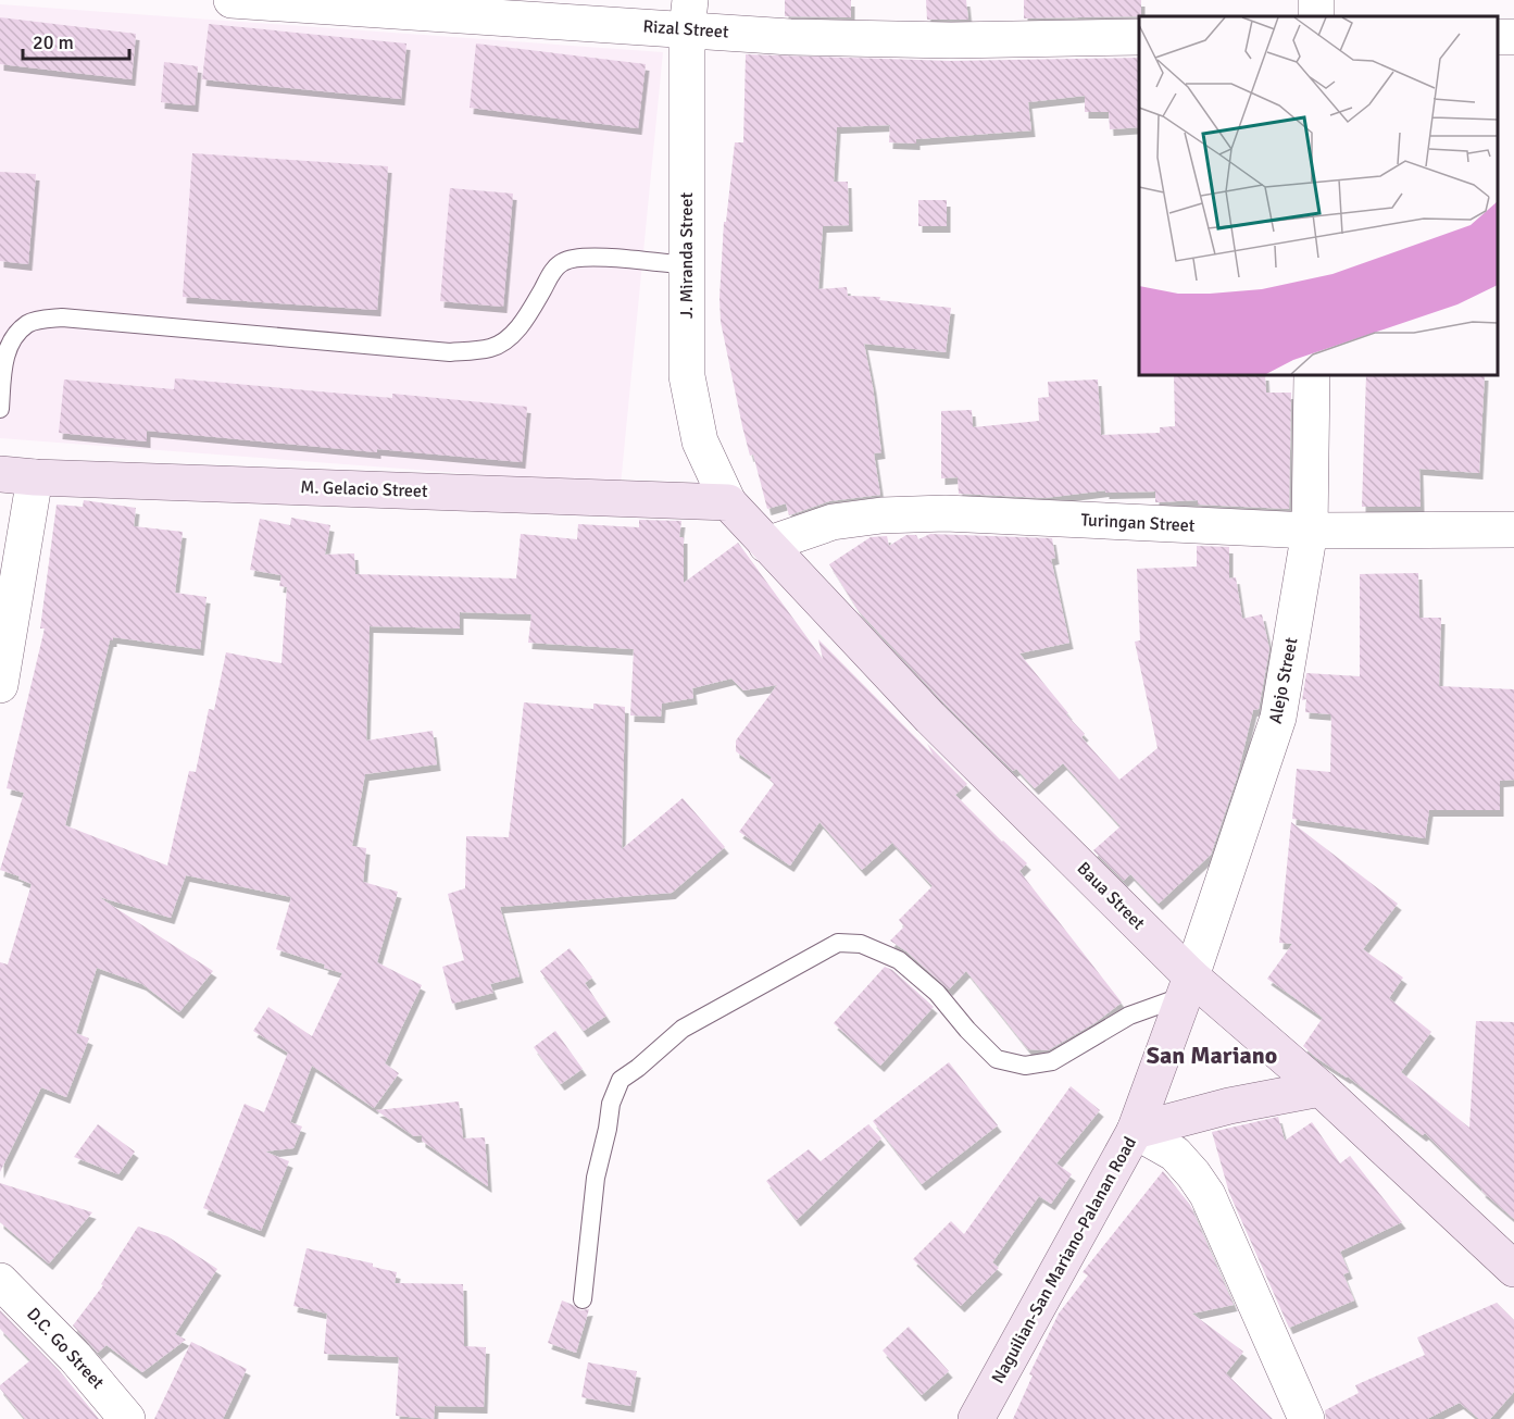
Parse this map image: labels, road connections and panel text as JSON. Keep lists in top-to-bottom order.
{
  "streets": {
    "street": [
      "Rizal Street",
      "J. Miranda Street",
      "M. Gelacio Street",
      "Turingan Street",
      "Alejo Street",
      "Baua Street",
      "Naguilian-San Mariano-Palanan Road",
      "D.C. Go Street"
    ]
  },
  "crossings": [
    ["Rizal Street", "J. Miranda Street"],
    ["J. Miranda Street", "M. Gelacio Street"],
    ["J. Miranda Street", "Baua Street"],
    ["M. Gelacio Street", "Baua Street"],
    ["Turingan Street", "Alejo Street"],
    ["Turingan Street", "Baua Street"],
    ["Alejo Street", "Baua Street"],
    ["Baua Street", "Naguilian-San Mariano-Palanan Road"]
  ],
  "districts": ["San Mariano"],
  "scale_bar": "20 m"
}
